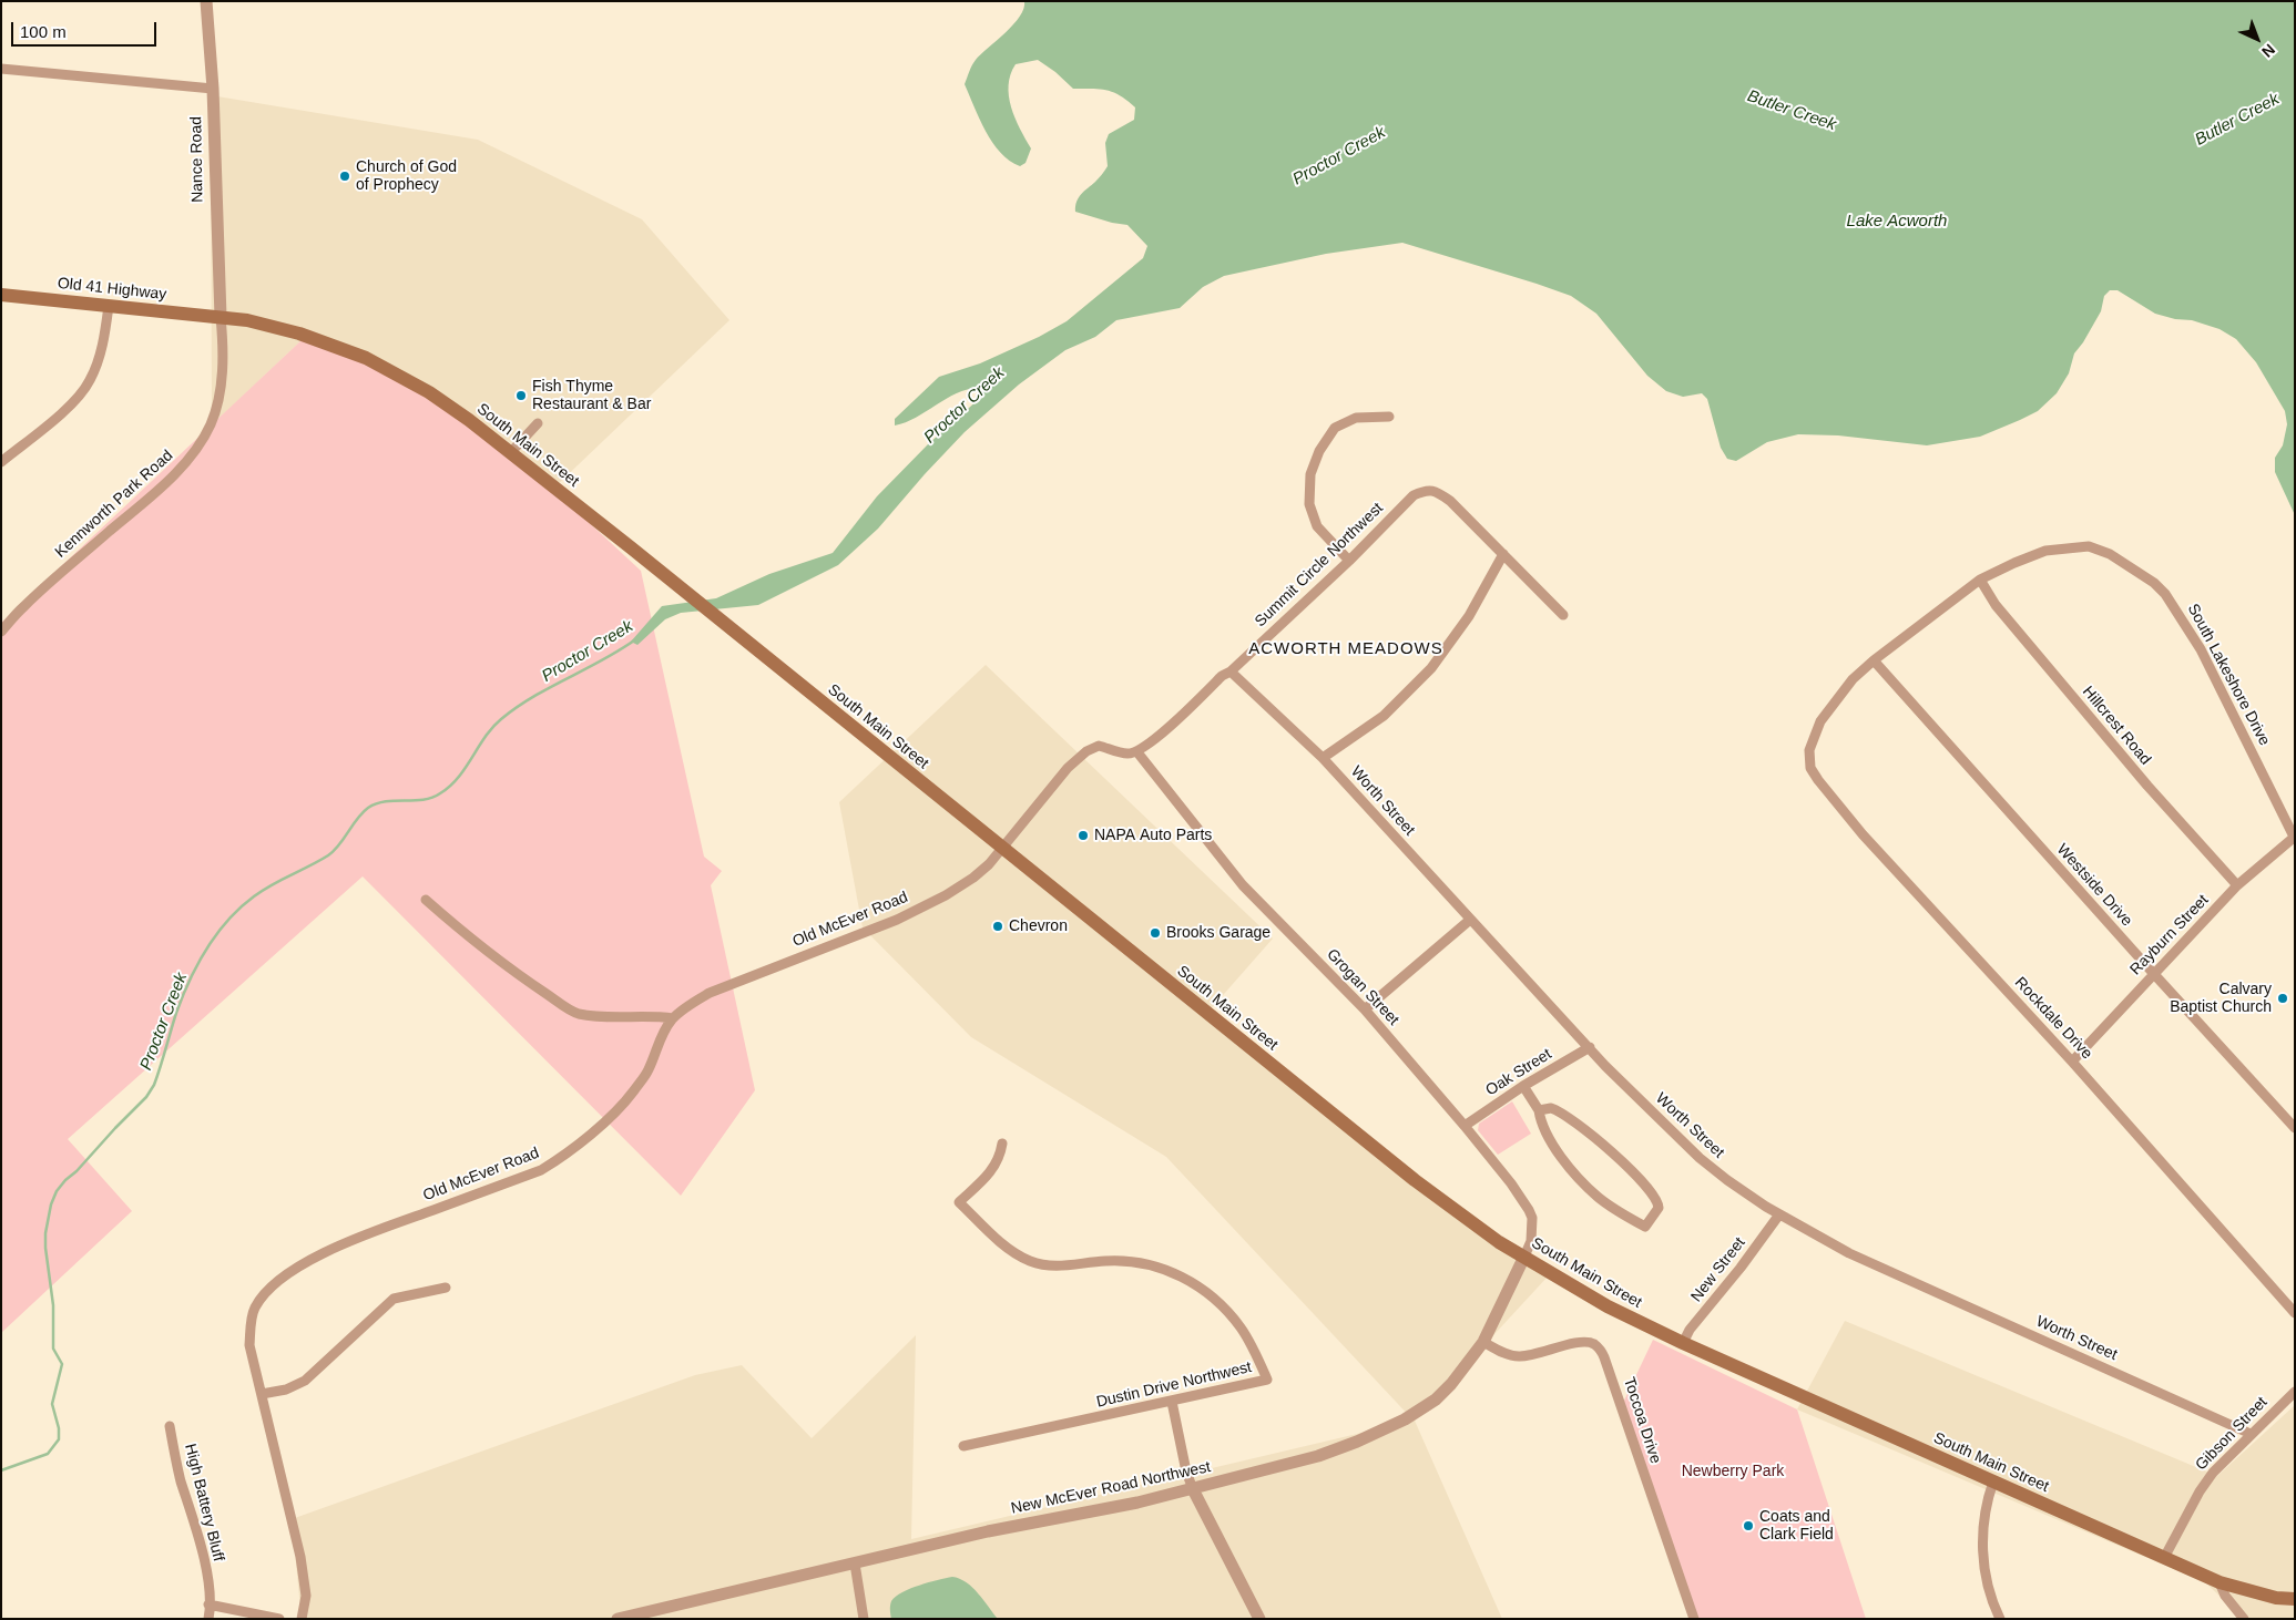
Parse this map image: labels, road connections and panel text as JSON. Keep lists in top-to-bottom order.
{
  "streets": {
    "main road": ["Old 41 Highway", "South Main Street"],
    "street": [
      "Nance Road",
      "Kennworth Park Road",
      "Summit Circle Northwest",
      "South Lakeshore Drive",
      "Hillcrest Road",
      "Worth Street",
      "Westside Drive",
      "Old McEver Road",
      "Rayburn Street",
      "Grogan Street",
      "Rockdale Drive",
      "Oak Street",
      "New Street",
      "Dustin Drive Northwest",
      "Toccoa Drive",
      "Gibson Street",
      "New McEver Road Northwest",
      "High Battery Bluff"
    ]
  },
  "crossings": [
    ["Nance Road", "Old 41 Highway"],
    ["Nance Road", "South Main Street"],
    ["Nance Road", "Kennworth Park Road"],
    ["Old 41 Highway", "South Main Street"],
    ["Old 41 Highway", "Kennworth Park Road"],
    ["South Main Street", "Kennworth Park Road"],
    ["South Main Street", "Old McEver Road"],
    ["South Main Street", "Grogan Street"],
    ["South Main Street", "New Street"],
    ["South Main Street", "Gibson Street"],
    ["South Main Street", "New McEver Road Northwest"],
    ["Summit Circle Northwest", "Worth Street"],
    ["Summit Circle Northwest", "Old McEver Road"],
    ["Summit Circle Northwest", "Grogan Street"],
    ["South Lakeshore Drive", "Hillcrest Road"],
    ["South Lakeshore Drive", "Westside Drive"],
    ["South Lakeshore Drive", "Rayburn Street"],
    ["South Lakeshore Drive", "Rockdale Drive"],
    ["Hillcrest Road", "Rayburn Street"],
    ["Worth Street", "Oak Street"],
    ["Worth Street", "New Street"],
    ["Worth Street", "Gibson Street"],
    ["Westside Drive", "Rayburn Street"],
    ["Old McEver Road", "Grogan Street"],
    ["Rayburn Street", "Rockdale Drive"],
    ["Grogan Street", "Oak Street"],
    ["Grogan Street", "New McEver Road Northwest"],
    ["Toccoa Drive", "New McEver Road Northwest"]
  ],
  "districts": ["ACWORTH MEADOWS"],
  "water": ["Butler Creek", "Proctor Creek", "Lake Acworth"],
  "parks": ["Newberry Park"],
  "places": [
    "Church of God of Prophecy",
    "Fish Thyme Restaurant & Bar",
    "NAPA Auto Parts",
    "Chevron",
    "Brooks Garage",
    "Calvary Baptist Church",
    "Coats and Clark Field"
  ],
  "scale_bar": "100 m",
  "north": "bottom right"
}
